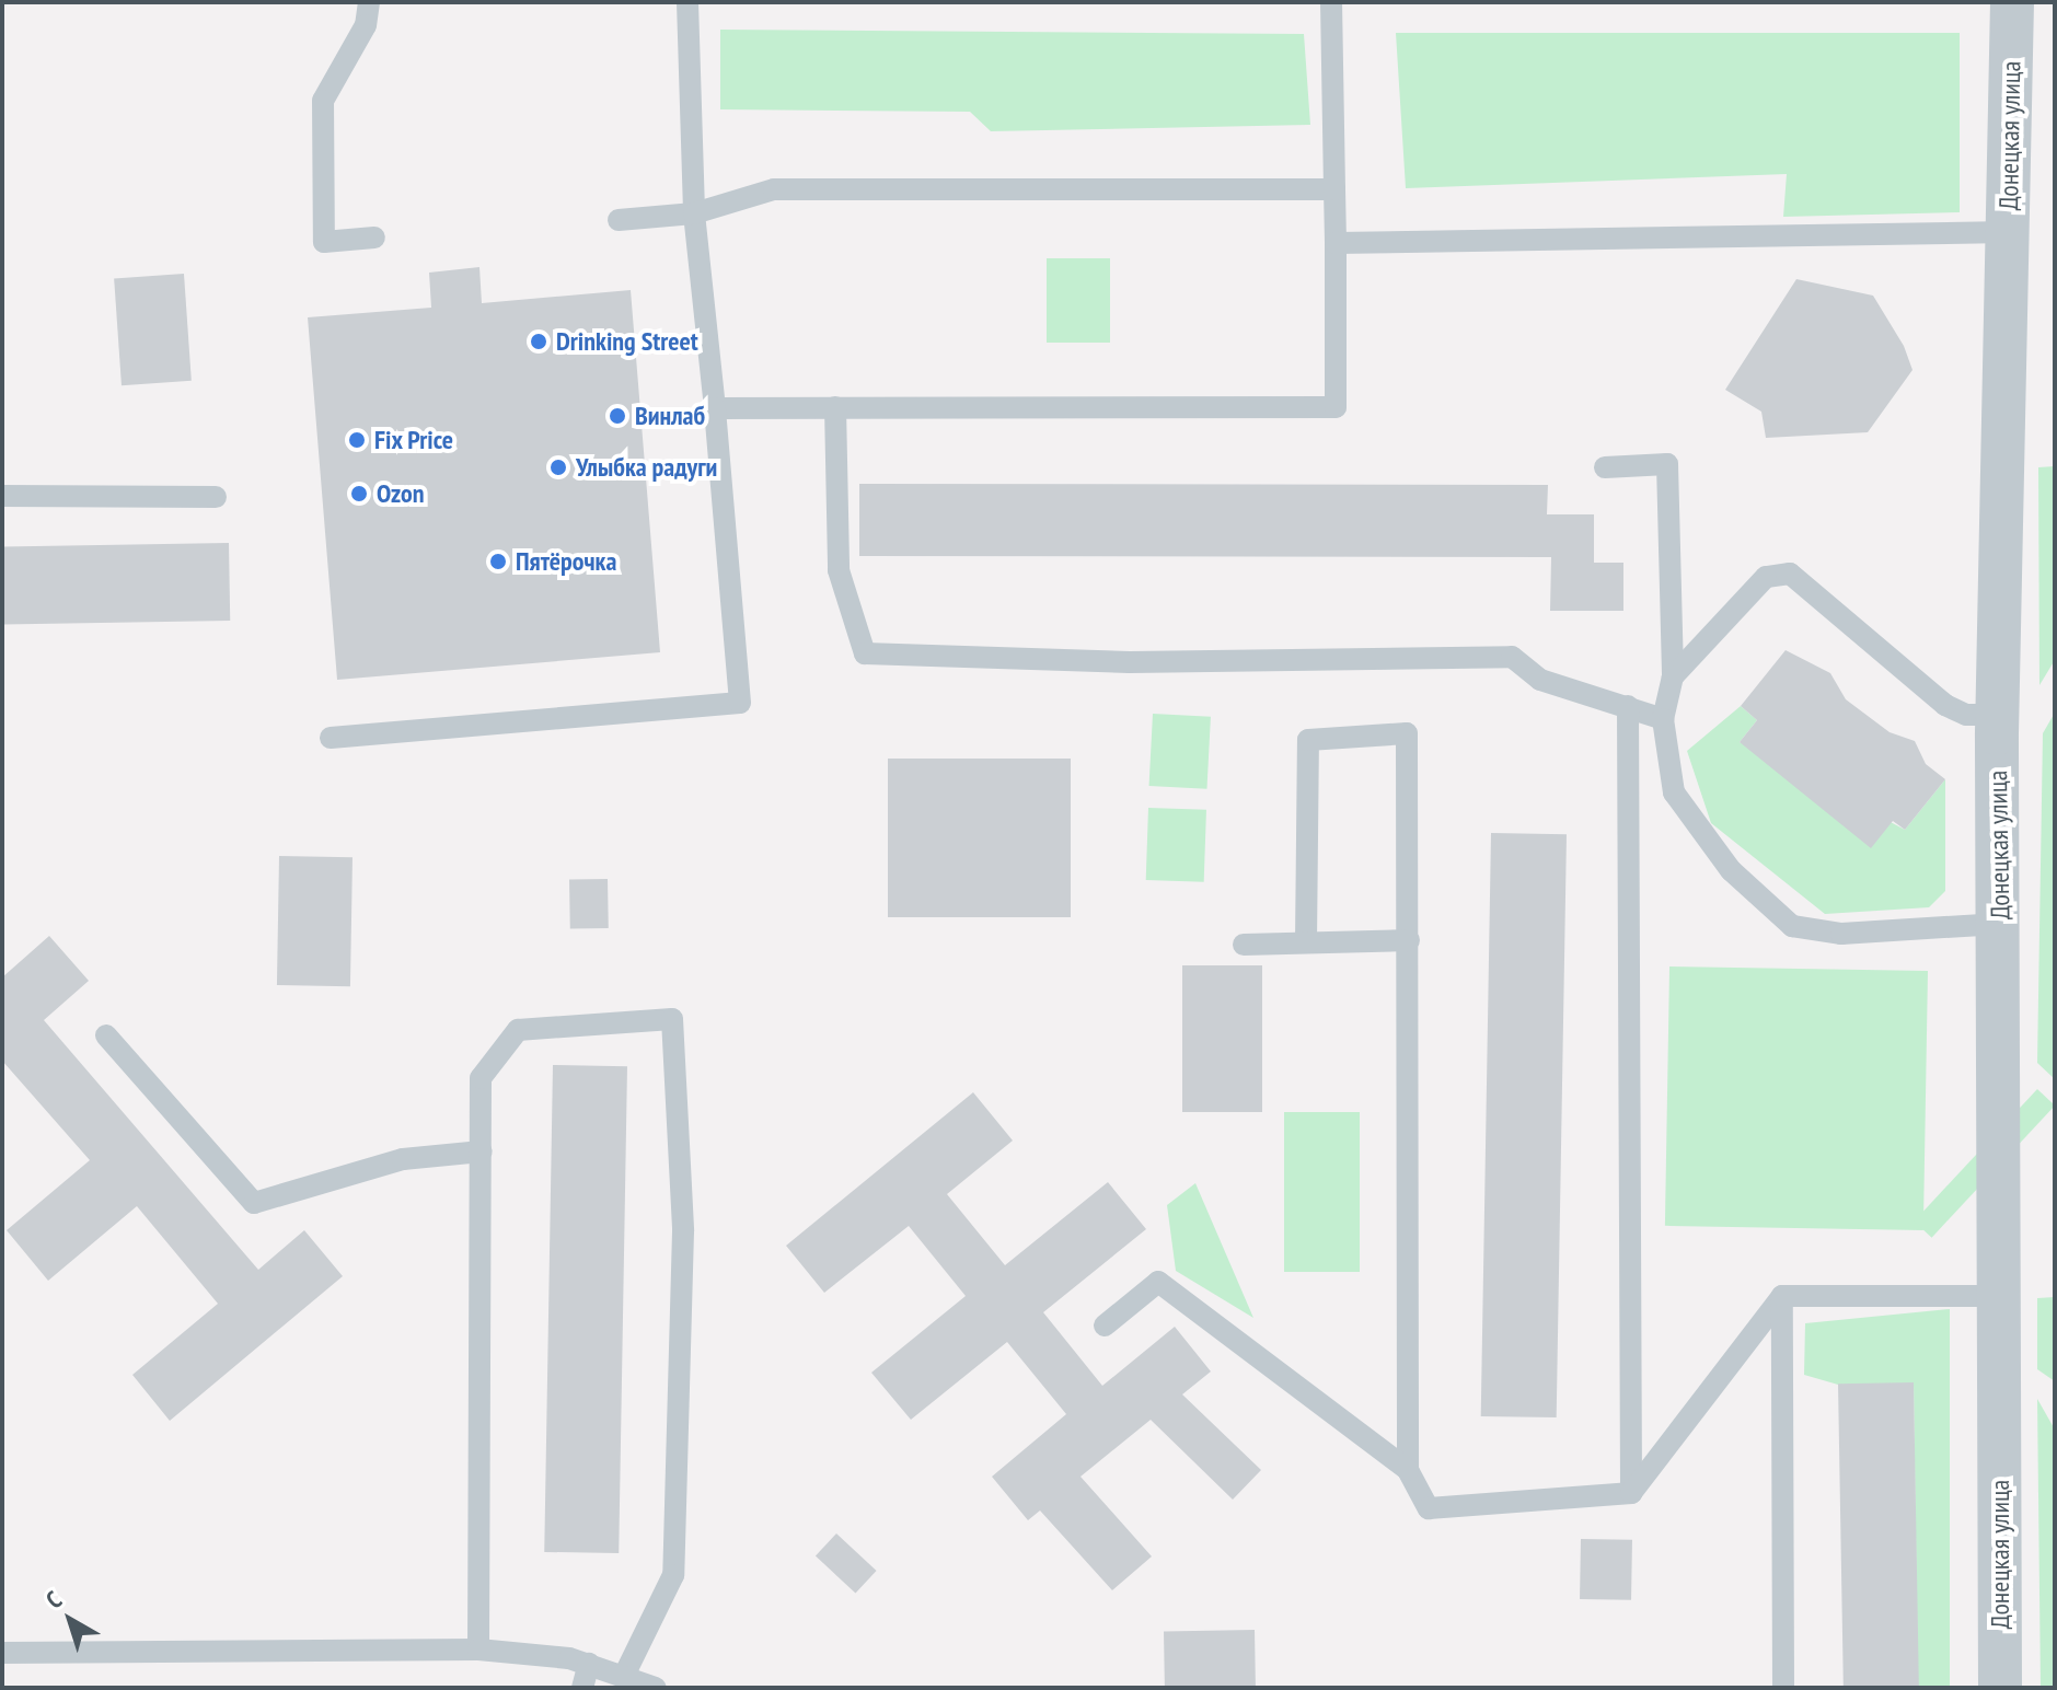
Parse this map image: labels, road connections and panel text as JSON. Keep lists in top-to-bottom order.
{
  "streets": {
    "street": ["Донецкая улица"]
  },
  "places": [
    "Drinking Street",
    "Винлаб",
    "Fix Price",
    "Улыбка радуги",
    "Ozon",
    "Пятёрочка"
  ],
  "north": "top left"
}
